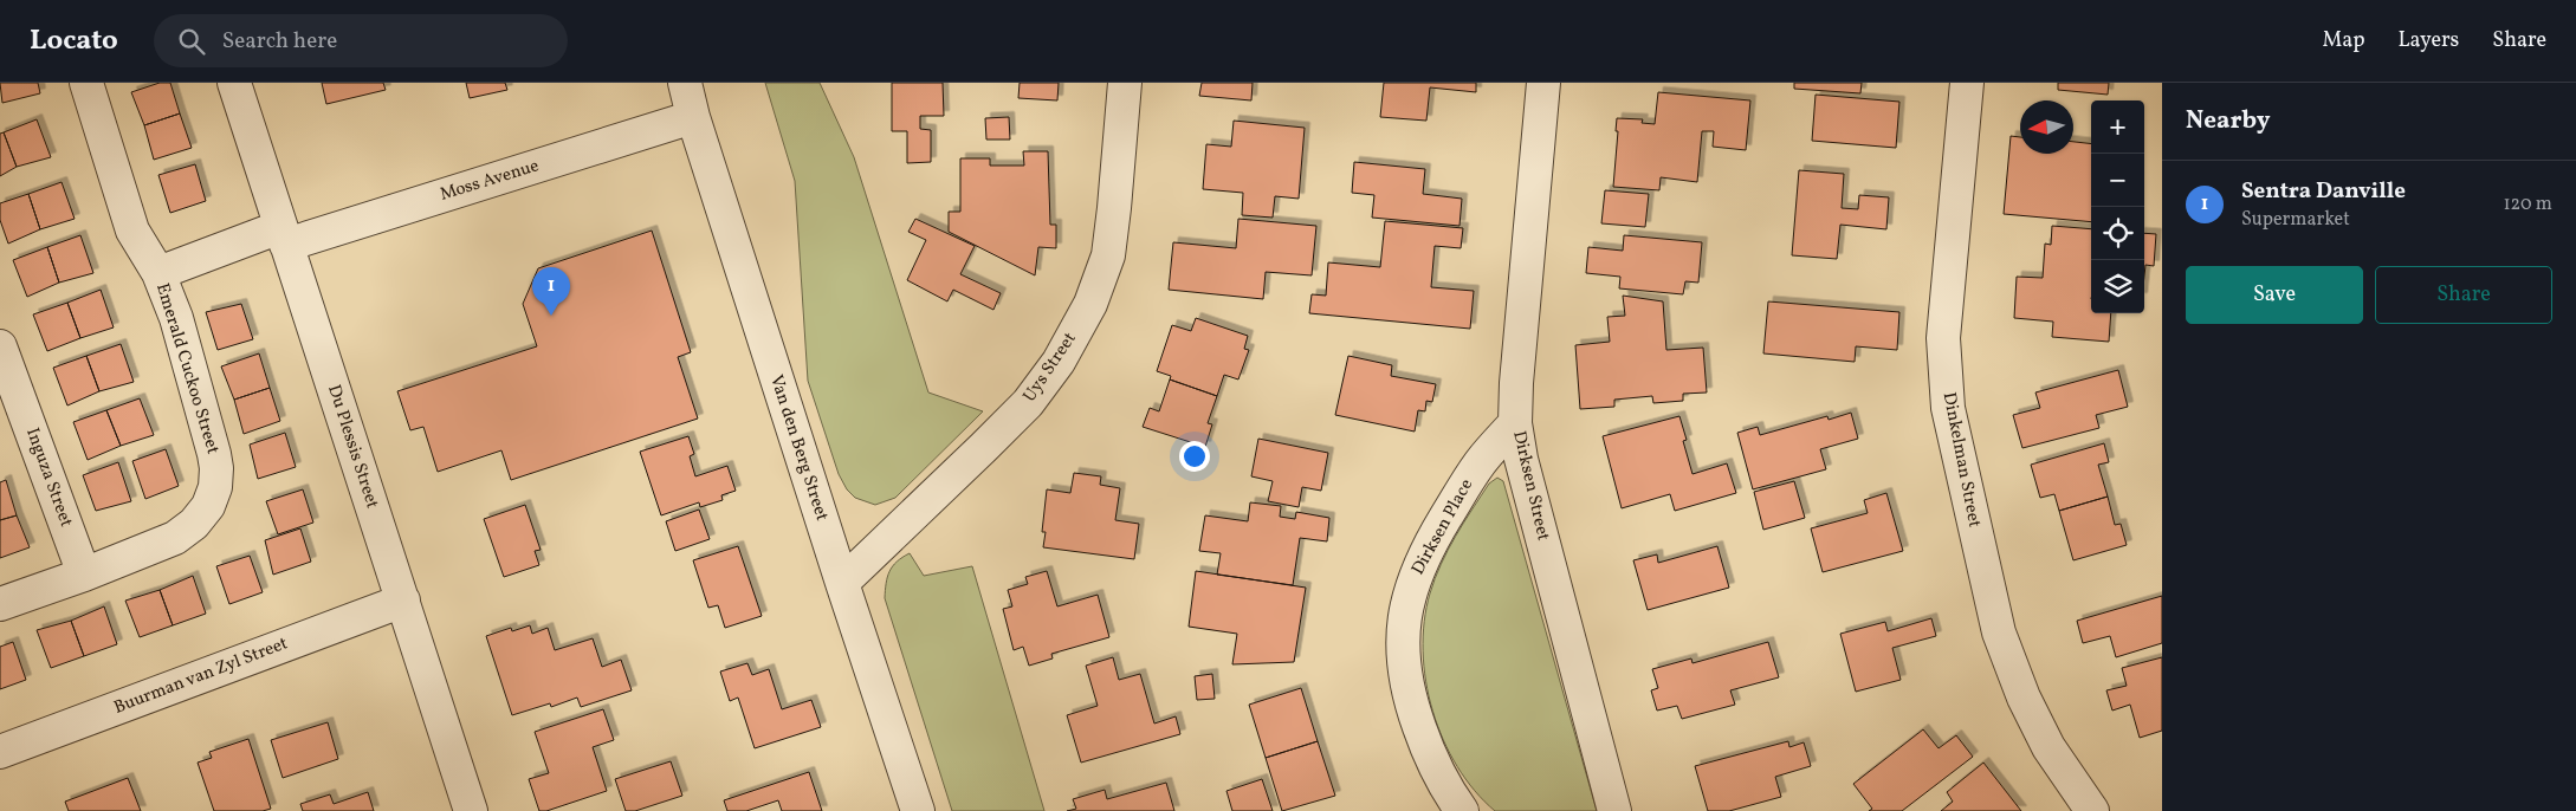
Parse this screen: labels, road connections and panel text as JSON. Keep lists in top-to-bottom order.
{
  "streets": {
    "street": [
      "Moss Avenue",
      "Uys Street",
      "Emerald Cuckoo Street",
      "Du Plessis Street",
      "Van den Berg Street",
      "Dinkelman Street",
      "Inguza Street",
      "Dirksen Street",
      "Dirksen Place",
      "Buurman van Zyl Street"
    ]
  },
  "crossings": [
    ["Moss Avenue", "Emerald Cuckoo Street"],
    ["Moss Avenue", "Du Plessis Street"],
    ["Moss Avenue", "Van den Berg Street"],
    ["Uys Street", "Van den Berg Street"],
    ["Emerald Cuckoo Street", "Inguza Street"],
    ["Du Plessis Street", "Buurman van Zyl Street"],
    ["Dirksen Street", "Dirksen Place"]
  ],
  "north": "left",
  "page": {
    "header": "Locato",
    "search": "Search here",
    "nav": ["Map", "Layers", "Share"],
    "heading": "Nearby",
    "map_buttons": ["+", "−"],
    "list": [
      {
        "mark": "1",
        "name": "Sentra Danville",
        "note": "Supermarket",
        "value": "120 m"
      }
    ],
    "buttons": ["Save", "Share"],
    "pins": "1"
  }
}
